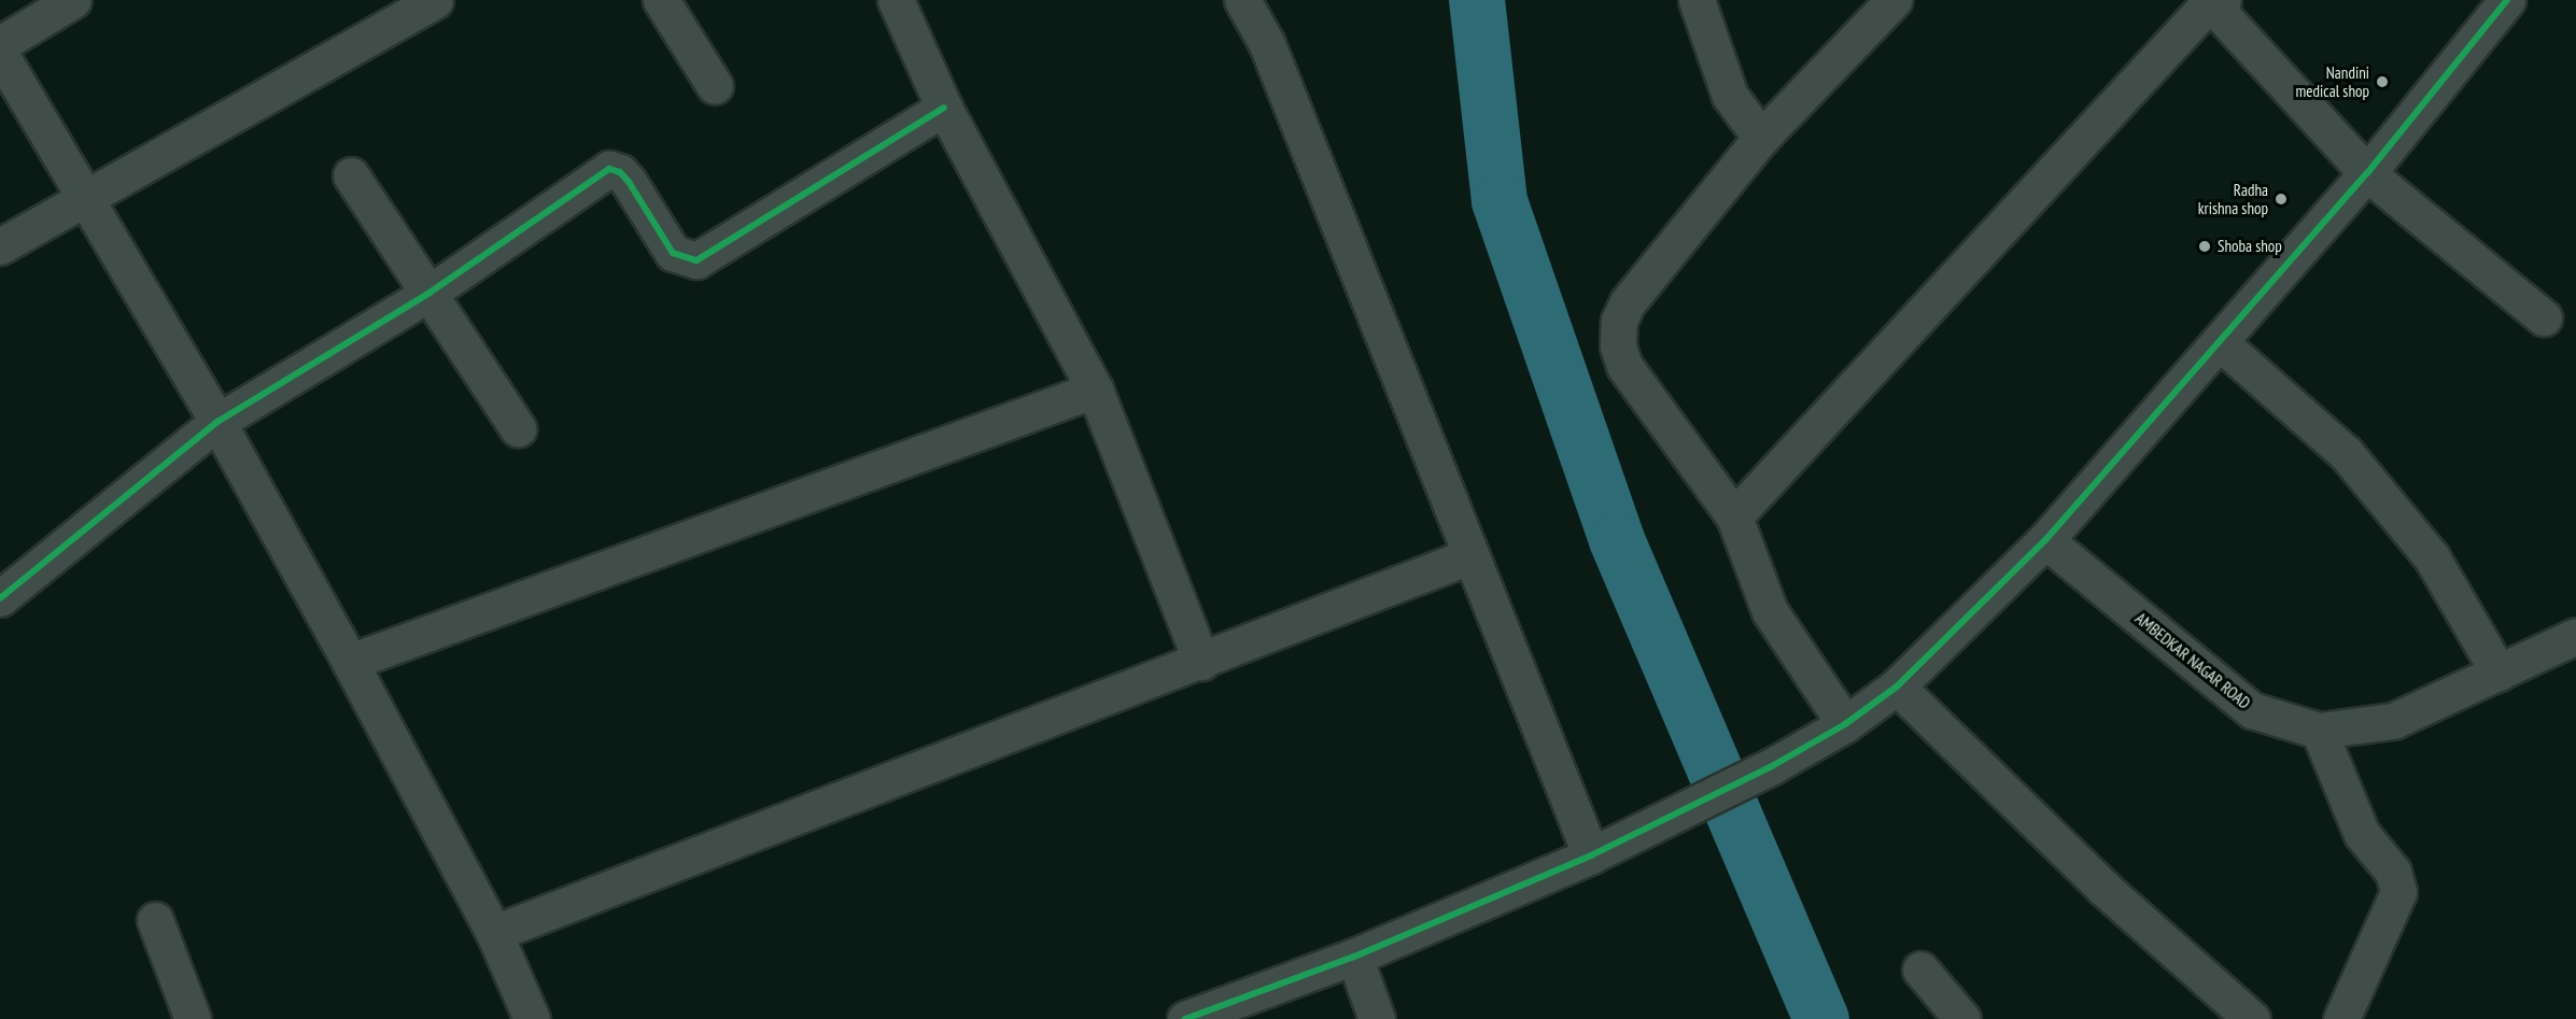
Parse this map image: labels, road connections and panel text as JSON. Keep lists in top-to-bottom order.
{
  "streets": {
    "street": ["AMBEDKAR NAGAR ROAD"]
  },
  "places": ["Nandini medical shop", "Radha krishna shop", "Shoba shop"]
}
